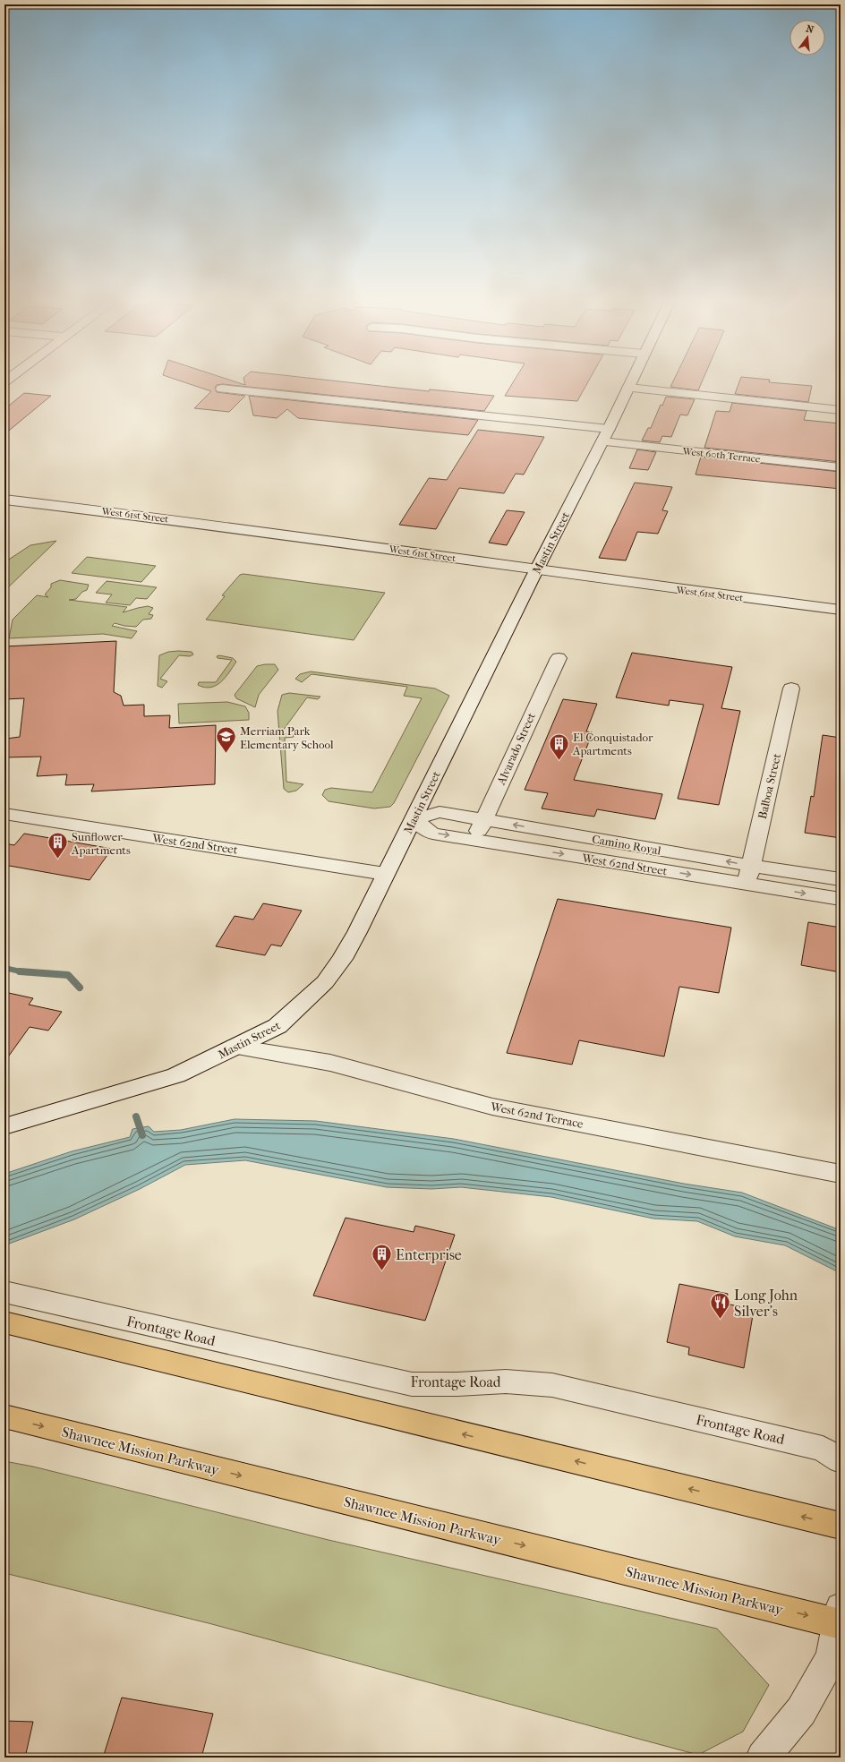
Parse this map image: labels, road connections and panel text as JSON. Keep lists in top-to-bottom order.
{
  "streets": {
    "highway": ["Shawnee Mission Parkway"],
    "street": [
      "West 60th Terrace",
      "West 61st Street",
      "Mastin Street",
      "Alvarado Street",
      "Balboa Street",
      "West 62nd Street",
      "Camino Royal",
      "West 62nd Terrace",
      "Frontage Road"
    ]
  },
  "crossings": [
    ["West 60th Terrace", "Mastin Street"],
    ["West 61st Street", "Mastin Street"],
    ["Mastin Street", "West 62nd Street"],
    ["Mastin Street", "Camino Royal"],
    ["Mastin Street", "West 62nd Terrace"],
    ["Alvarado Street", "West 62nd Street"],
    ["Alvarado Street", "Camino Royal"],
    ["Balboa Street", "West 62nd Street"],
    ["Balboa Street", "Camino Royal"],
    ["West 62nd Street", "Camino Royal"]
  ],
  "one_way": ["West 62nd Street", "Camino Royal"],
  "places": {
    "school or university": ["Merriam Park Elementary School"],
    "building": ["El Conquistador Apartments", "Sunflower Apartments", "Enterprise"],
    "restaurant": ["Long John Silver's"]
  },
  "north": "top"
}
